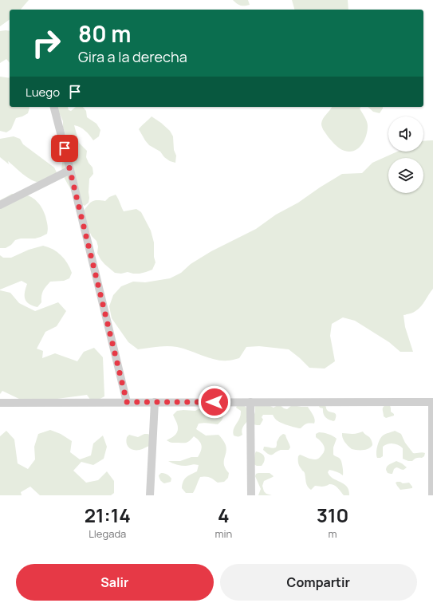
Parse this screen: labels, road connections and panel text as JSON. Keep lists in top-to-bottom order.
{
  "page": {
    "turn": ["80 m", "Gira a la derecha"],
    "then": "Luego",
    "eta": [
      "21:14",
      "Llegada",
      "4",
      "min",
      "310",
      "m"
    ],
    "buttons": ["Salir", "Compartir"]
  }
}
